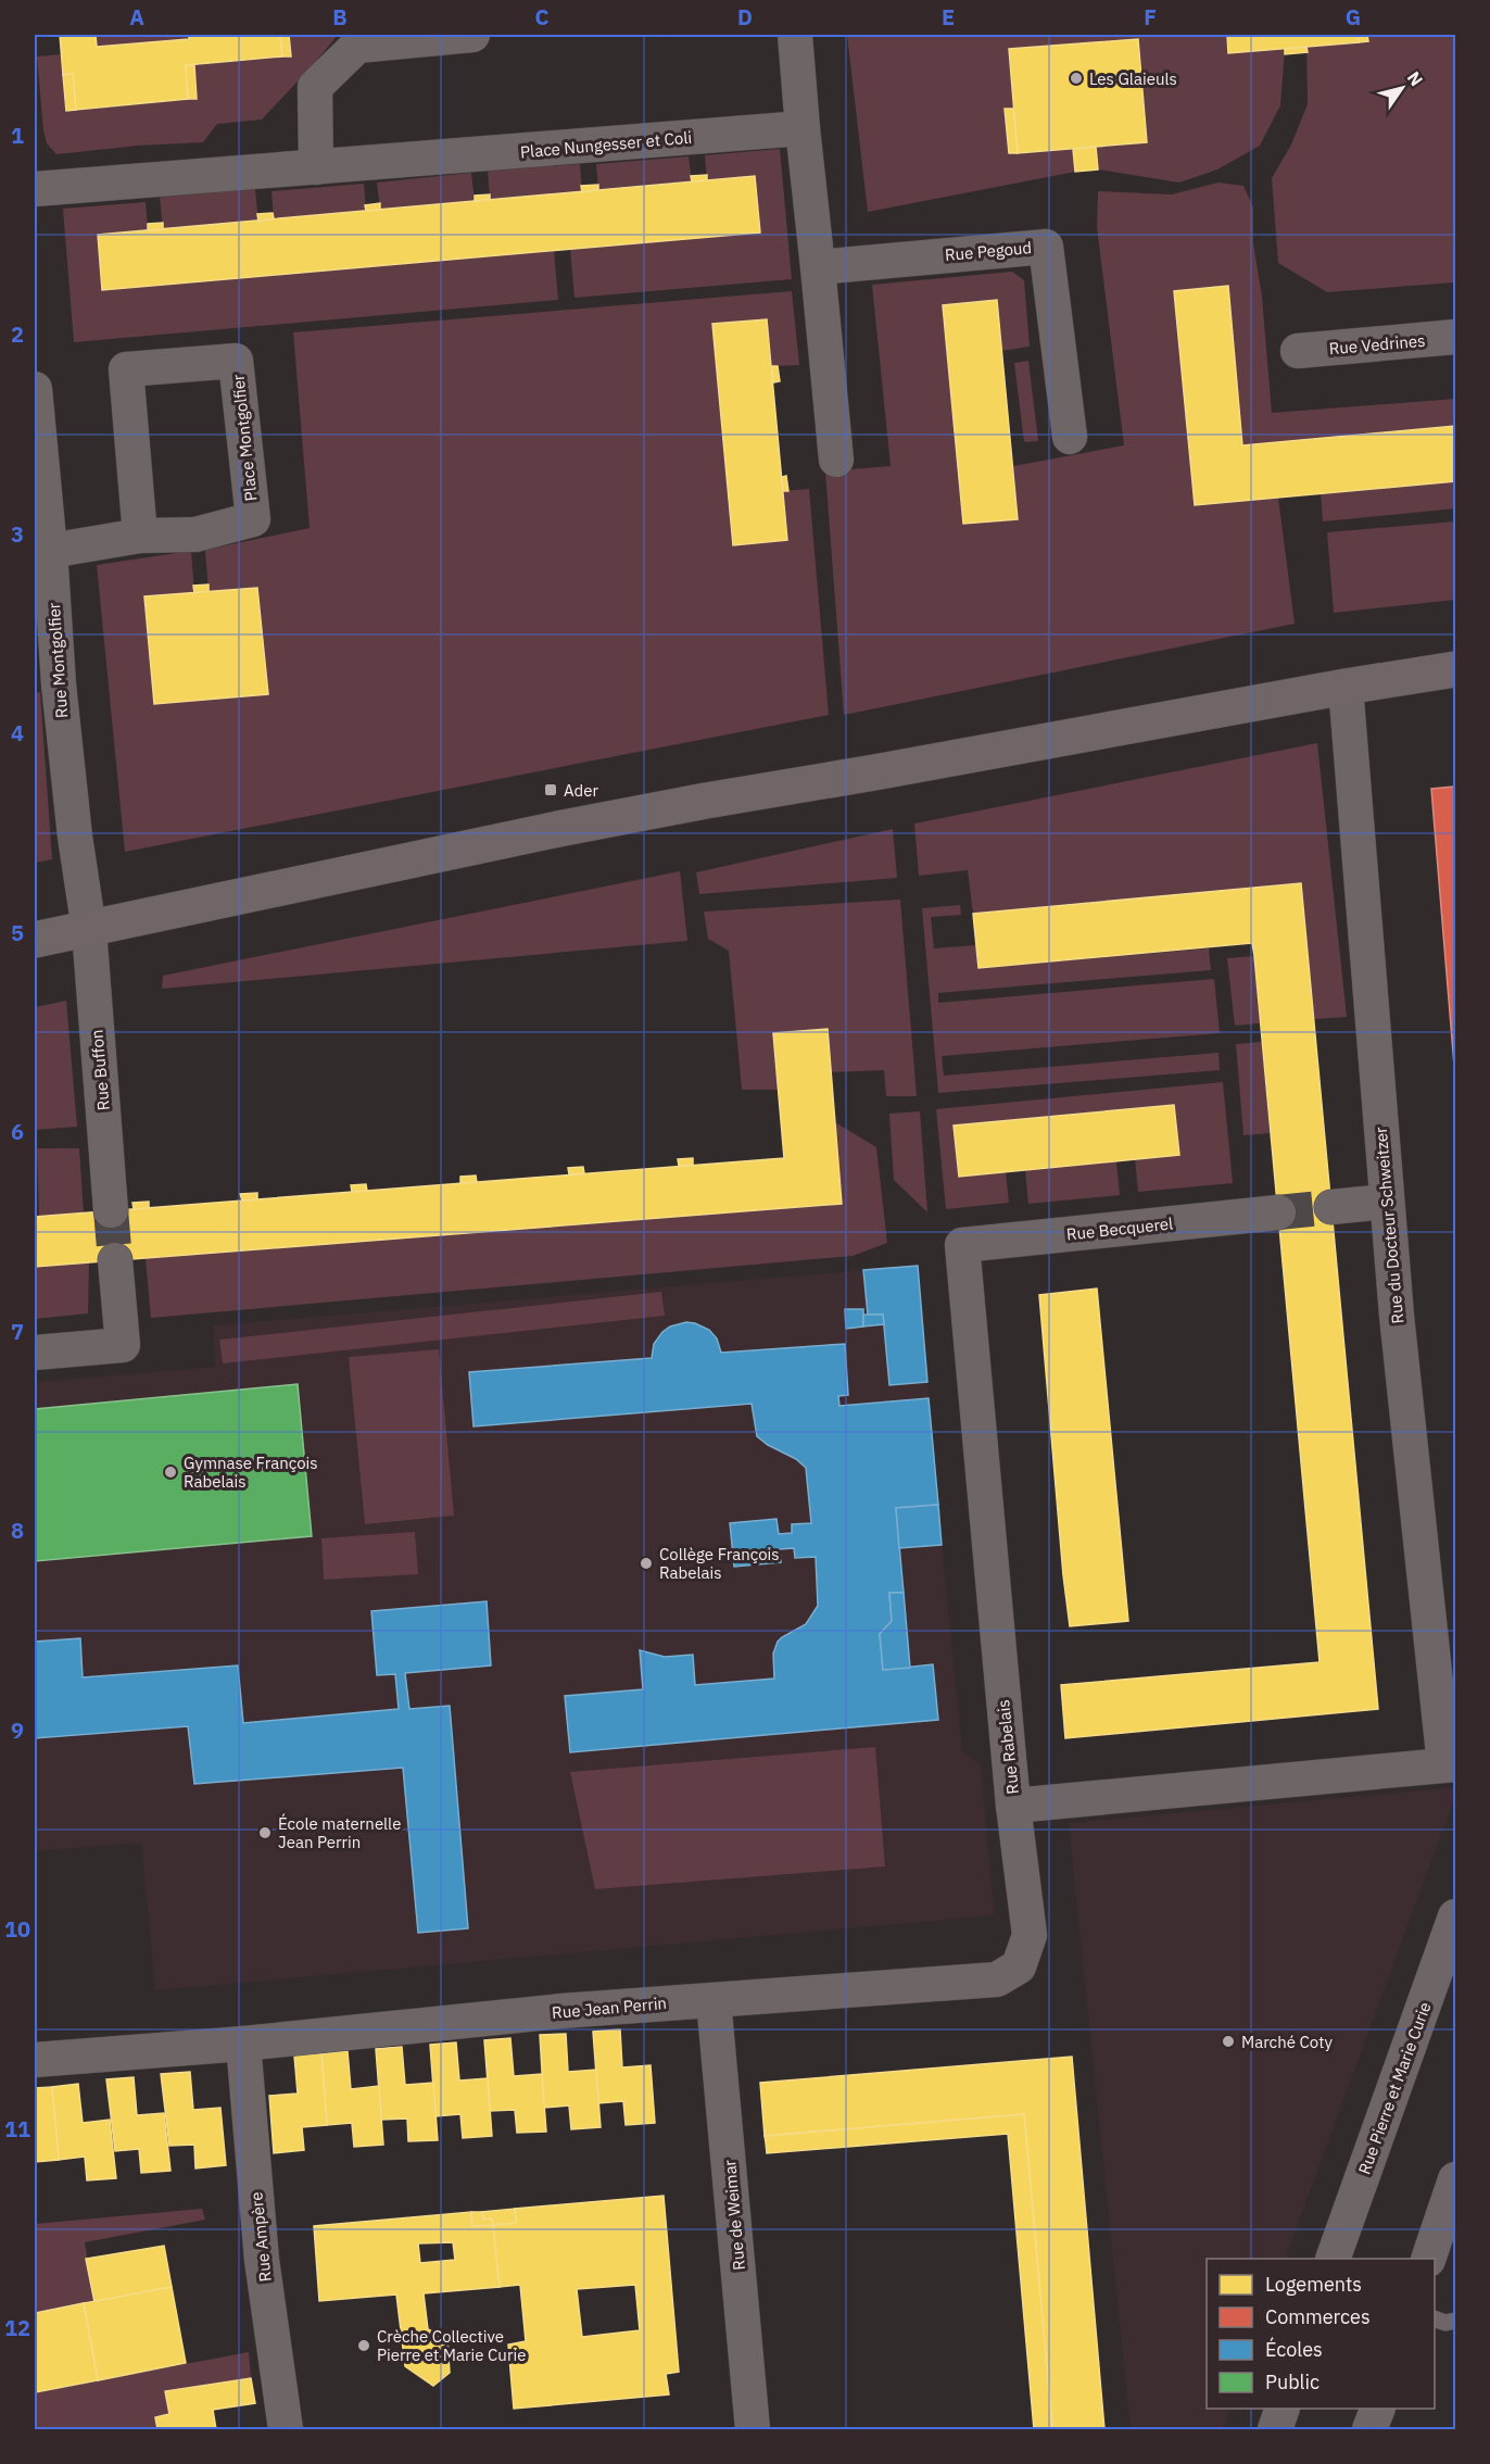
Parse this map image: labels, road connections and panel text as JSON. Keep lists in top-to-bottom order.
{
  "streets": {
    "street": [
      "Place Nungesser et Coli",
      "Rue Pegoud",
      "Rue Vedrines",
      "Place Montgolfier",
      "Rue Montgolfier",
      "Rue Buffon",
      "Rue du Docteur Schweitzer",
      "Rue Becquerel",
      "Rue Rabelais",
      "Rue Jean Perrin",
      "Rue Pierre et Marie Curie",
      "Rue de Weimar",
      "Rue Ampère"
    ]
  },
  "crossings": [
    ["Place Montgolfier", "Rue Montgolfier"],
    ["Rue Montgolfier", "Rue Buffon"],
    ["Rue du Docteur Schweitzer", "Rue Rabelais"],
    ["Rue Becquerel", "Rue Rabelais"],
    ["Rue Rabelais", "Rue Jean Perrin"],
    ["Rue Jean Perrin", "Rue de Weimar"],
    ["Rue Jean Perrin", "Rue Ampère"]
  ],
  "places": {
    "other": [
      "Les Glaieuls",
      "Gymnase François Rabelais",
      "Collège François Rabelais",
      "École maternelle Jean Perrin",
      "Marché Coty",
      "Crèche Collective Pierre et Marie Curie"
    ],
    "transit": ["Ader"]
  },
  "legend": [
    "Logements",
    "Commerces",
    "Écoles",
    "Public"
  ],
  "north": "top right",
  "grid": {
    "columns": [
      "A",
      "B",
      "C",
      "D",
      "E",
      "F",
      "G"
    ],
    "rows": [
      "1",
      "2",
      "3",
      "4",
      "5",
      "6",
      "7",
      "8",
      "9",
      "10",
      "11",
      "12"
    ]
  }
}
